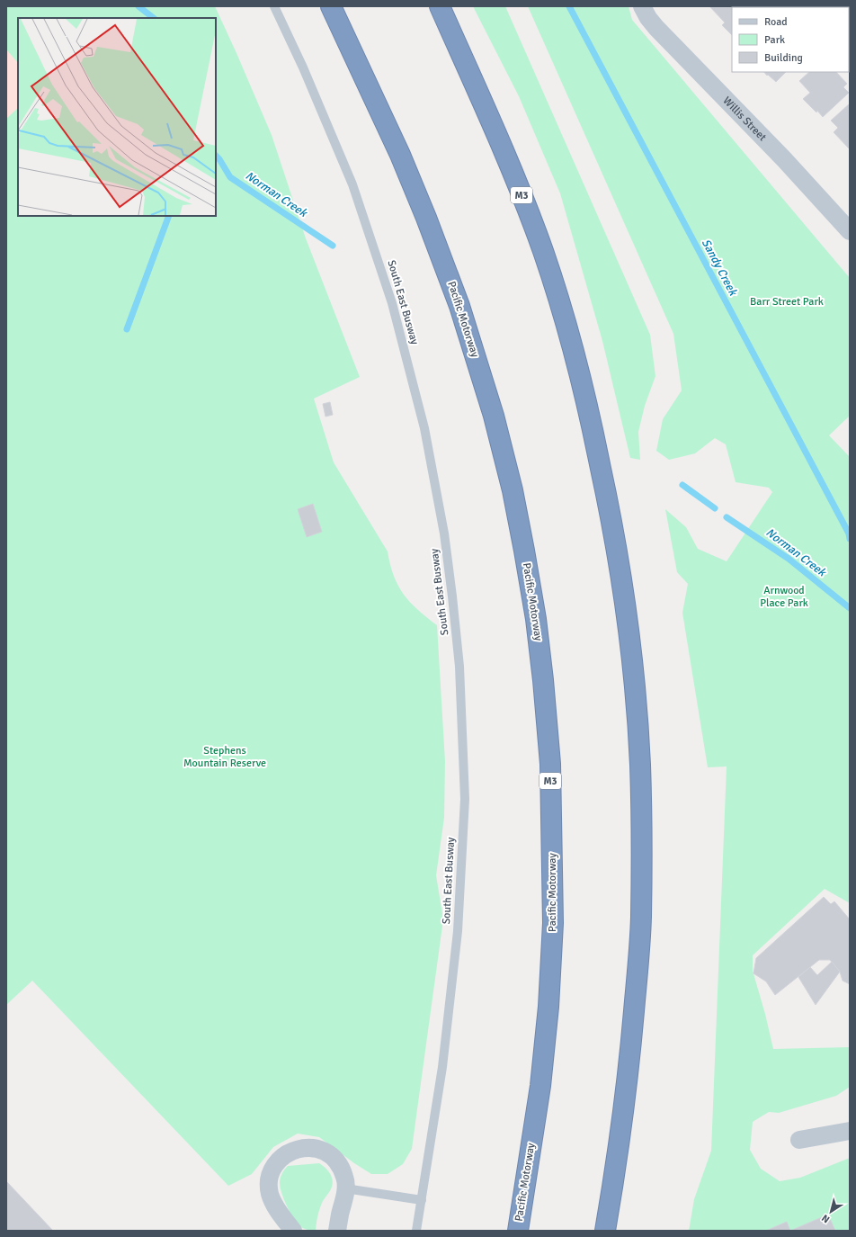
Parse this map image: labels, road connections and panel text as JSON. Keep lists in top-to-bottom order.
{
  "streets": {
    "highway": ["M3", "Pacific Motorway"],
    "street": ["Willis Street"],
    "lane": ["South East Busway"]
  },
  "water": ["Norman Creek", "Sandy Creek"],
  "parks": ["Barr Street Park", "Arnwood Place Park", "Stephens Mountain Reserve"],
  "legend": ["Road", "Park", "Building"],
  "north": "bottom left"
}
